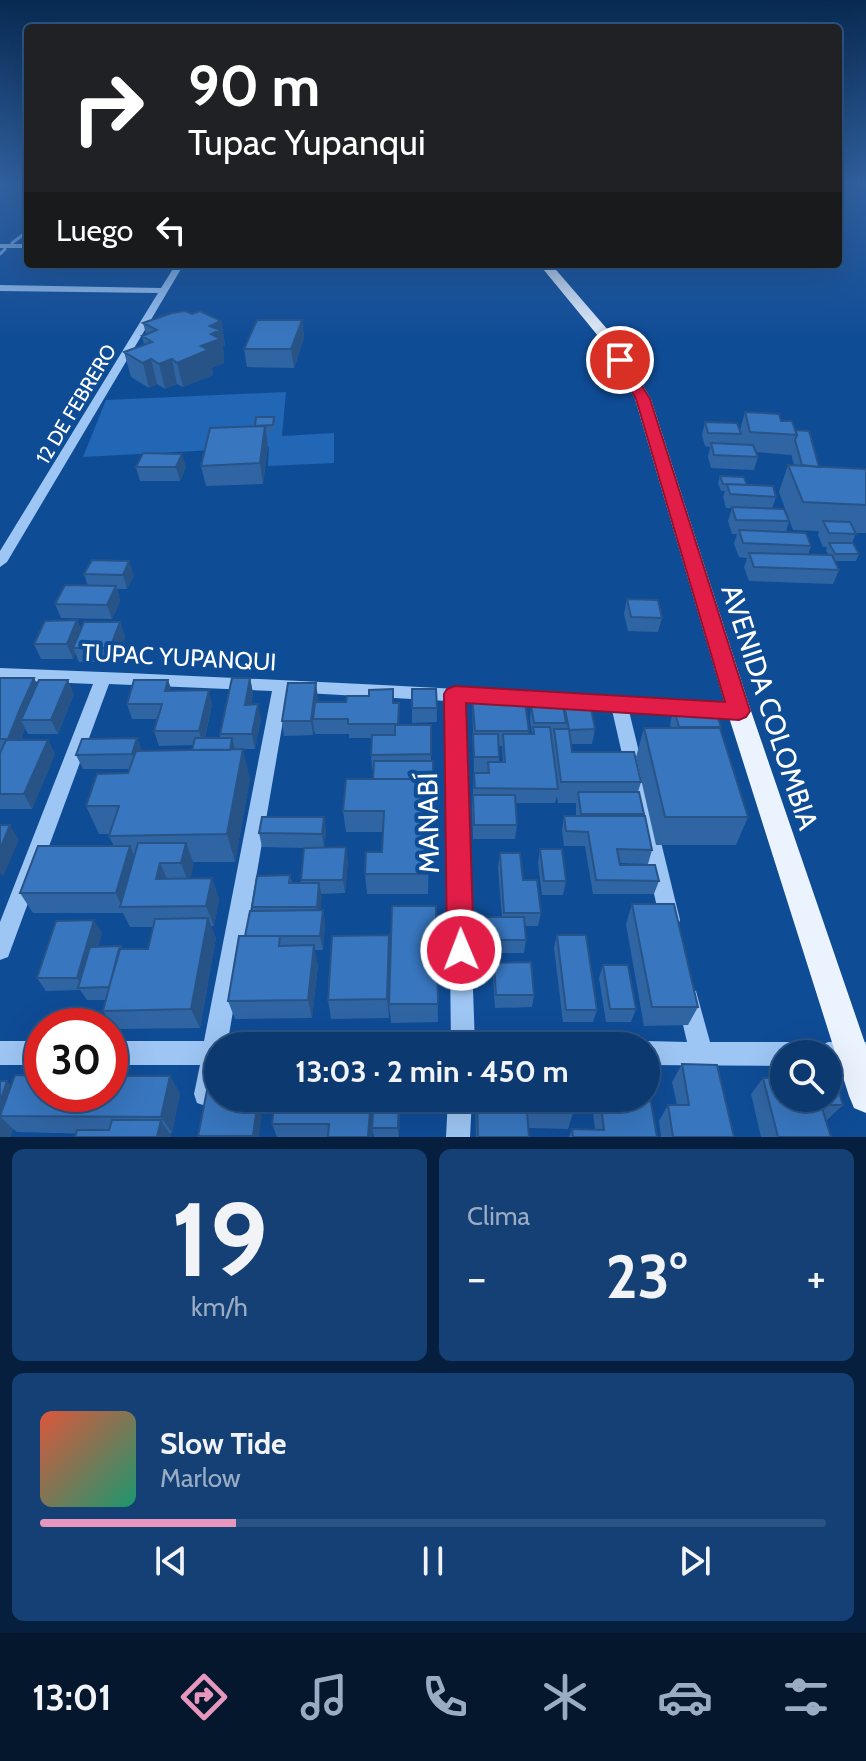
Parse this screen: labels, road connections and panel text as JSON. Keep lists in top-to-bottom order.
{
  "streets": {
    "main road": ["AVENIDA COLOMBIA"],
    "street": ["12 DE FEBRERO", "TUPAC YUPANQUI", "MANABÍ"]
  },
  "crossings": [
    ["TUPAC YUPANQUI", "AVENIDA COLOMBIA"],
    ["TUPAC YUPANQUI", "MANABÍ"]
  ],
  "page": {
    "turn": ["90 m", "Tupac Yupanqui"],
    "then": "Luego",
    "limit": "30",
    "trip": "13:03 · 2 min · 450 m",
    "tile": [
      ["19", "km/h"],
      "Clima"
    ],
    "heat": ["−", "23°", "+"],
    "song": ["Slow Tide", "Marlow"],
    "tabs": "13:01"
  }
}
